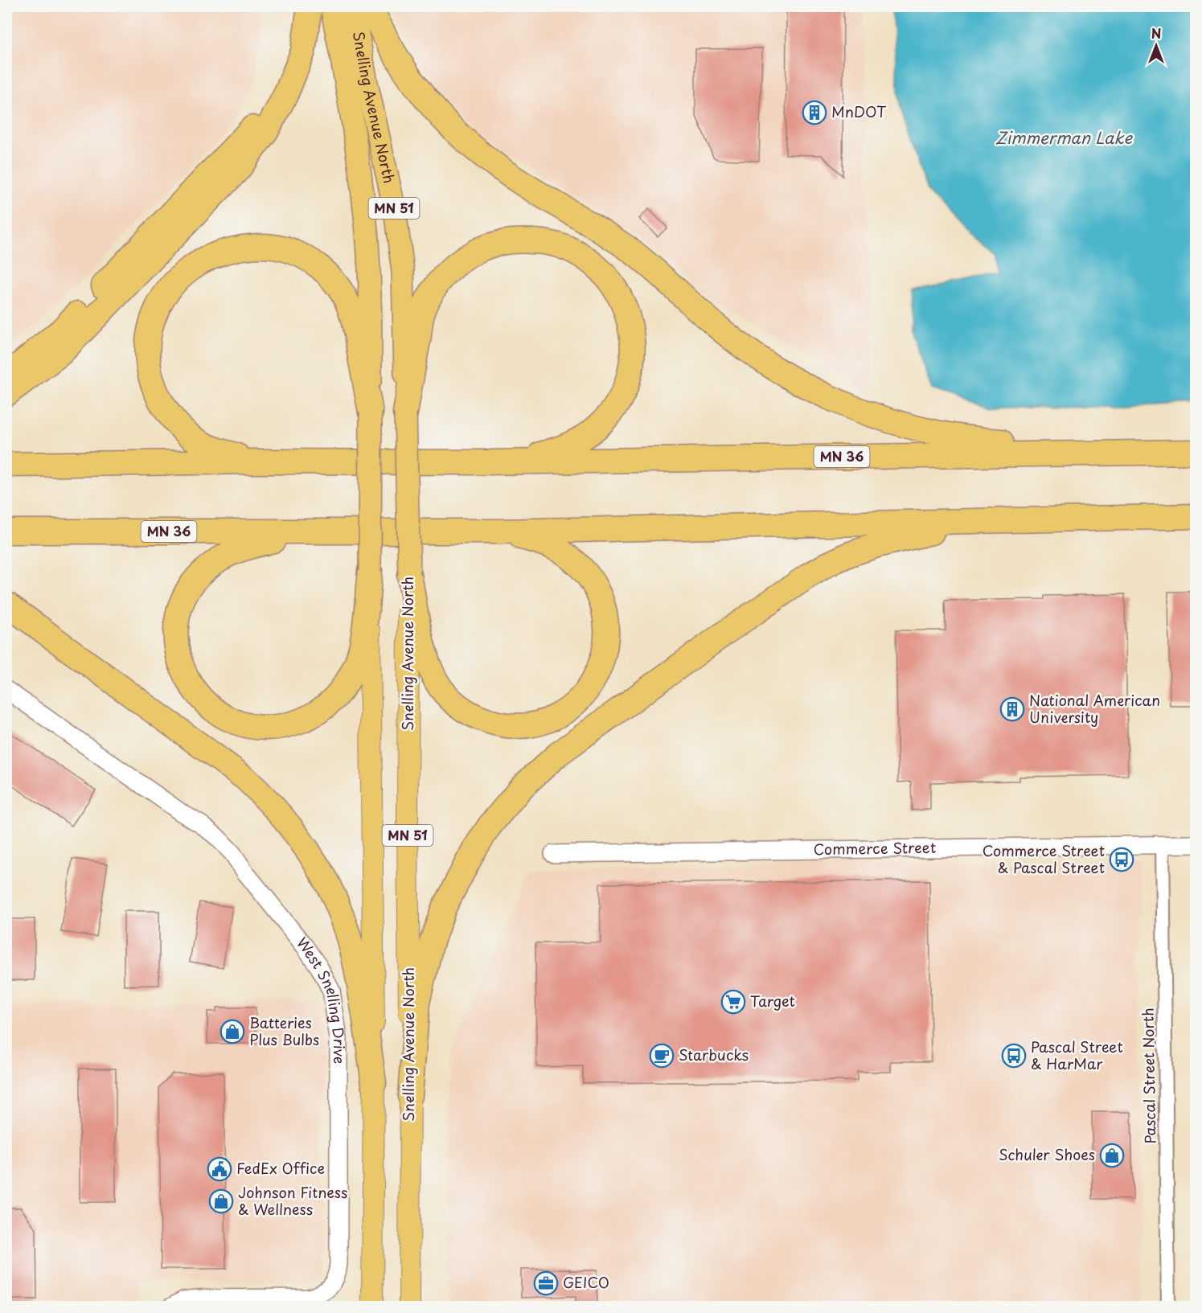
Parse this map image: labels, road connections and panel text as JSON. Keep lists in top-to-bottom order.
{
  "streets": {
    "highway": ["Snelling Avenue North", "MN 51", "MN 36"],
    "street": ["Commerce Street", "West Snelling Drive", "Pascal Street North"]
  },
  "crossings": [
    ["Commerce Street", "Pascal Street North"]
  ],
  "water": ["Zimmerman Lake"],
  "places": {
    "building": ["MnDOT", "National American University"],
    "bus stop": ["Commerce Street & Pascal Street", "Pascal Street & HarMar"],
    "supermarket": ["Target"],
    "shop": ["Batteries Plus Bulbs", "Schuler Shoes", "Johnson Fitness & Wellness"],
    "cafe": ["Starbucks"],
    "public building": ["FedEx Office"],
    "office": ["GEICO"]
  },
  "north": "top"
}
